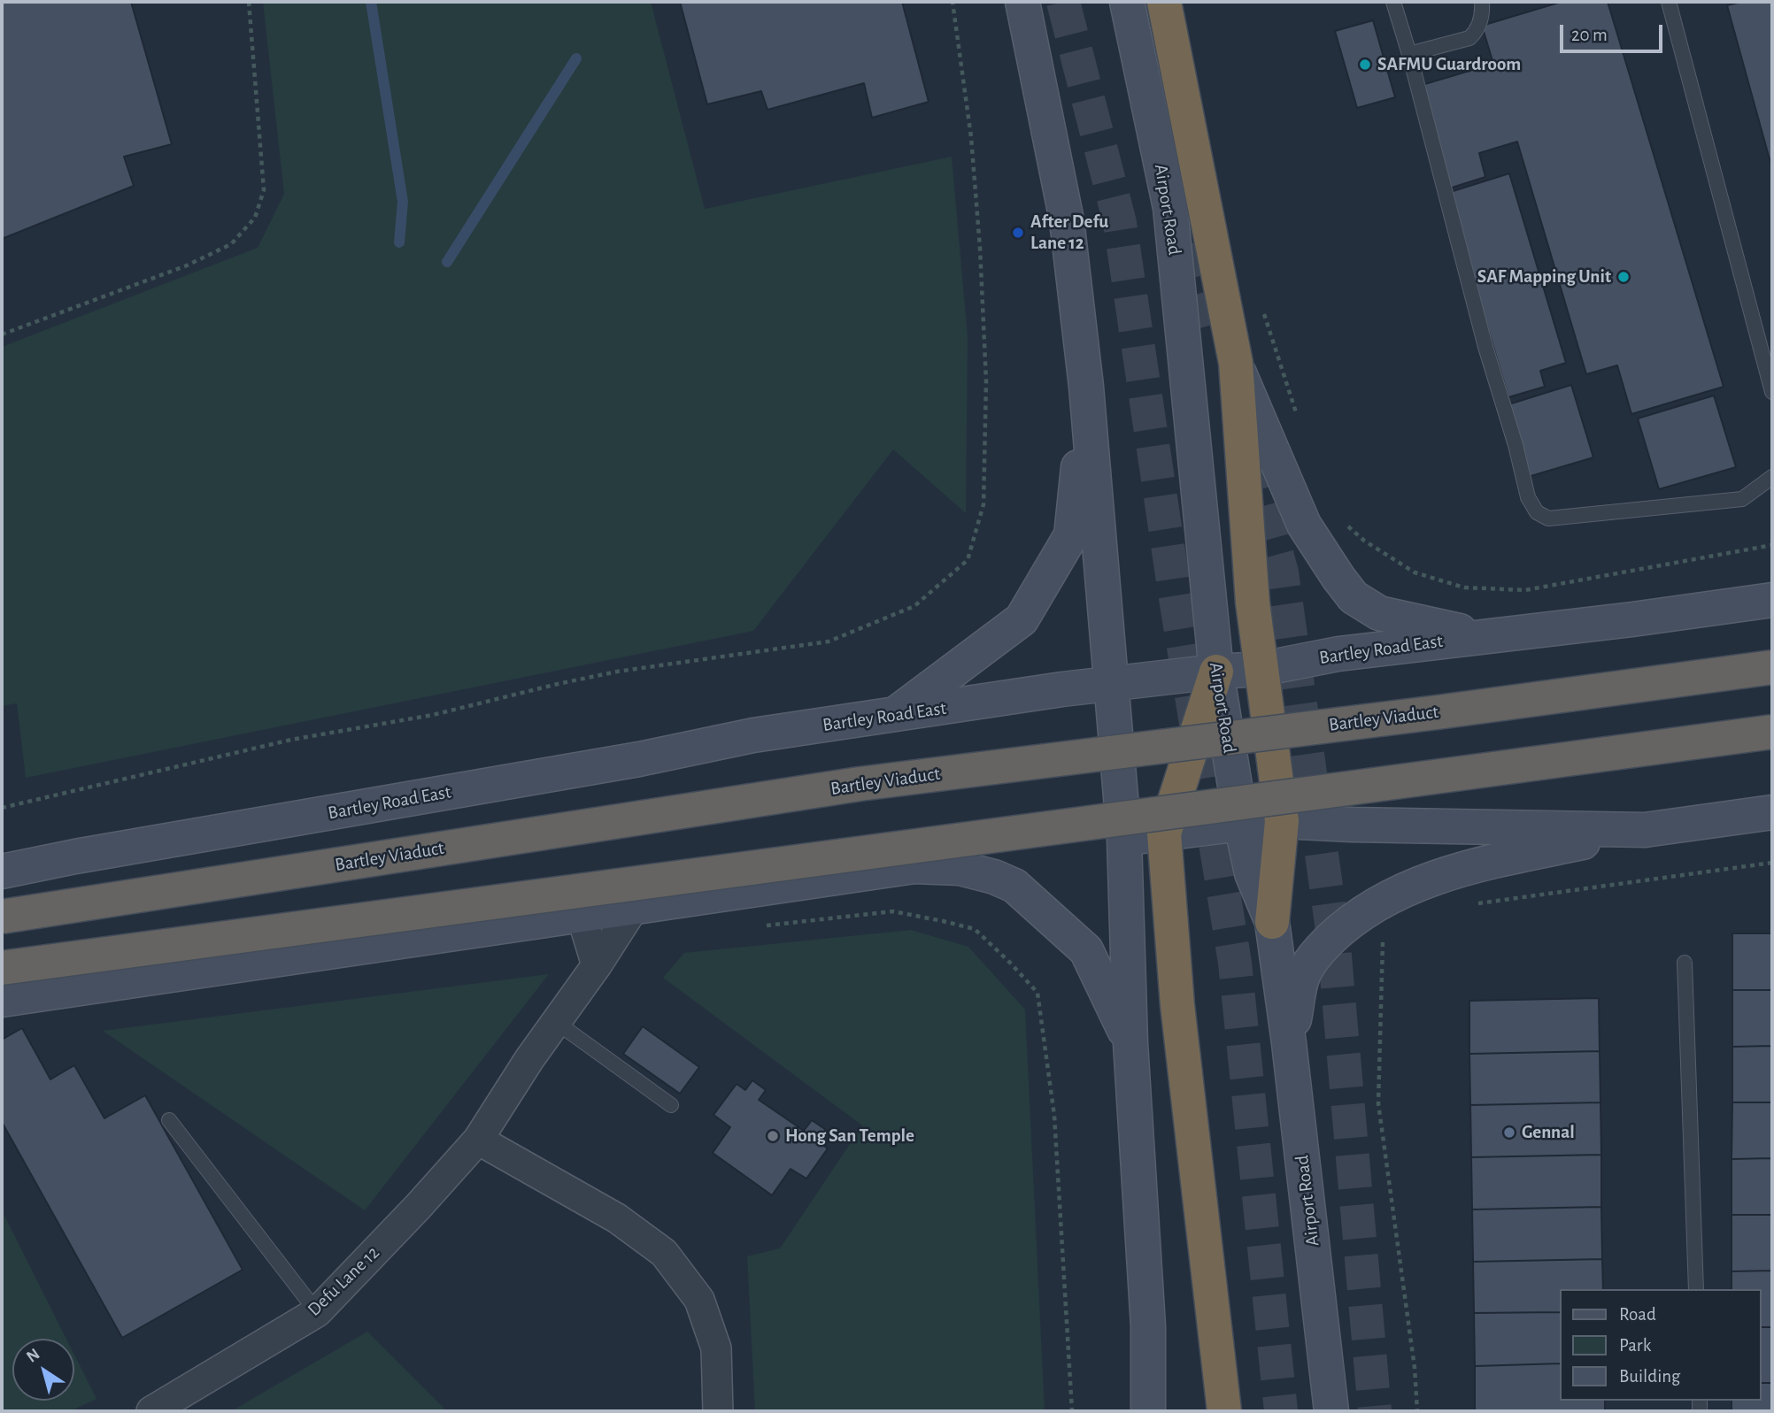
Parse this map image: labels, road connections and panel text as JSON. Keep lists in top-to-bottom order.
{
  "streets": {
    "highway": ["Bartley Viaduct"],
    "main road": ["Airport Road", "Bartley Road East"],
    "street": ["Defu Lane 12"]
  },
  "crossings": [
    ["Airport Road", "Bartley Road East"]
  ],
  "places": [
    "SAFMU Guardroom",
    "After Defu Lane 12",
    "SAF Mapping Unit",
    "Gennal",
    "Hong San Temple"
  ],
  "legend": ["Road", "Park", "Building"],
  "scale_bar": "20 m",
  "north": "top left"
}
